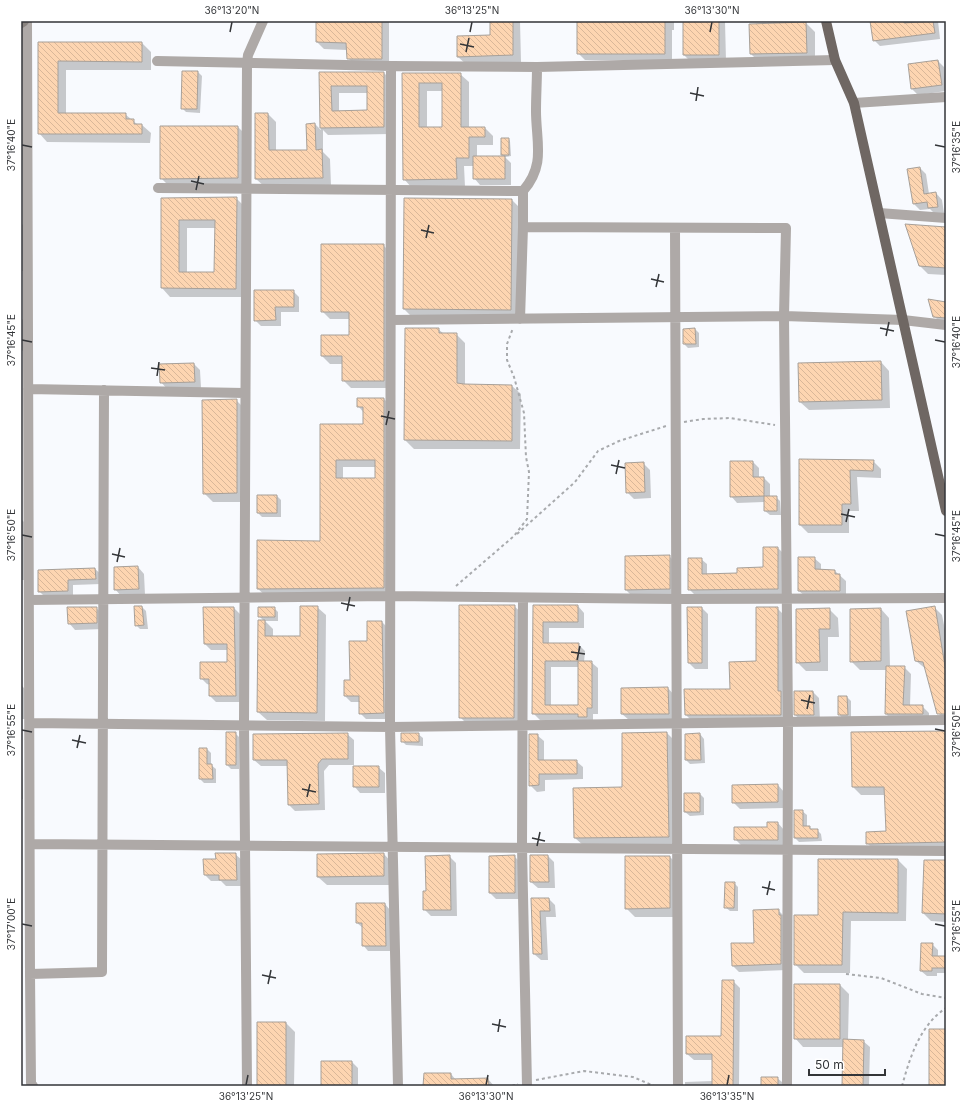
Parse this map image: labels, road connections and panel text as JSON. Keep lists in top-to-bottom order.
{
  "scale_bar": "50 m",
  "coordinates": [
    "36°13'20\"N",
    "36°13'25\"N",
    "36°13'30\"N",
    "37°16'40\"E",
    "37°16'35\"E",
    "37°16'45\"E",
    "37°16'50\"E",
    "37°16'55\"E",
    "37°17'00\"E",
    "36°13'35\"N"
  ]
}
